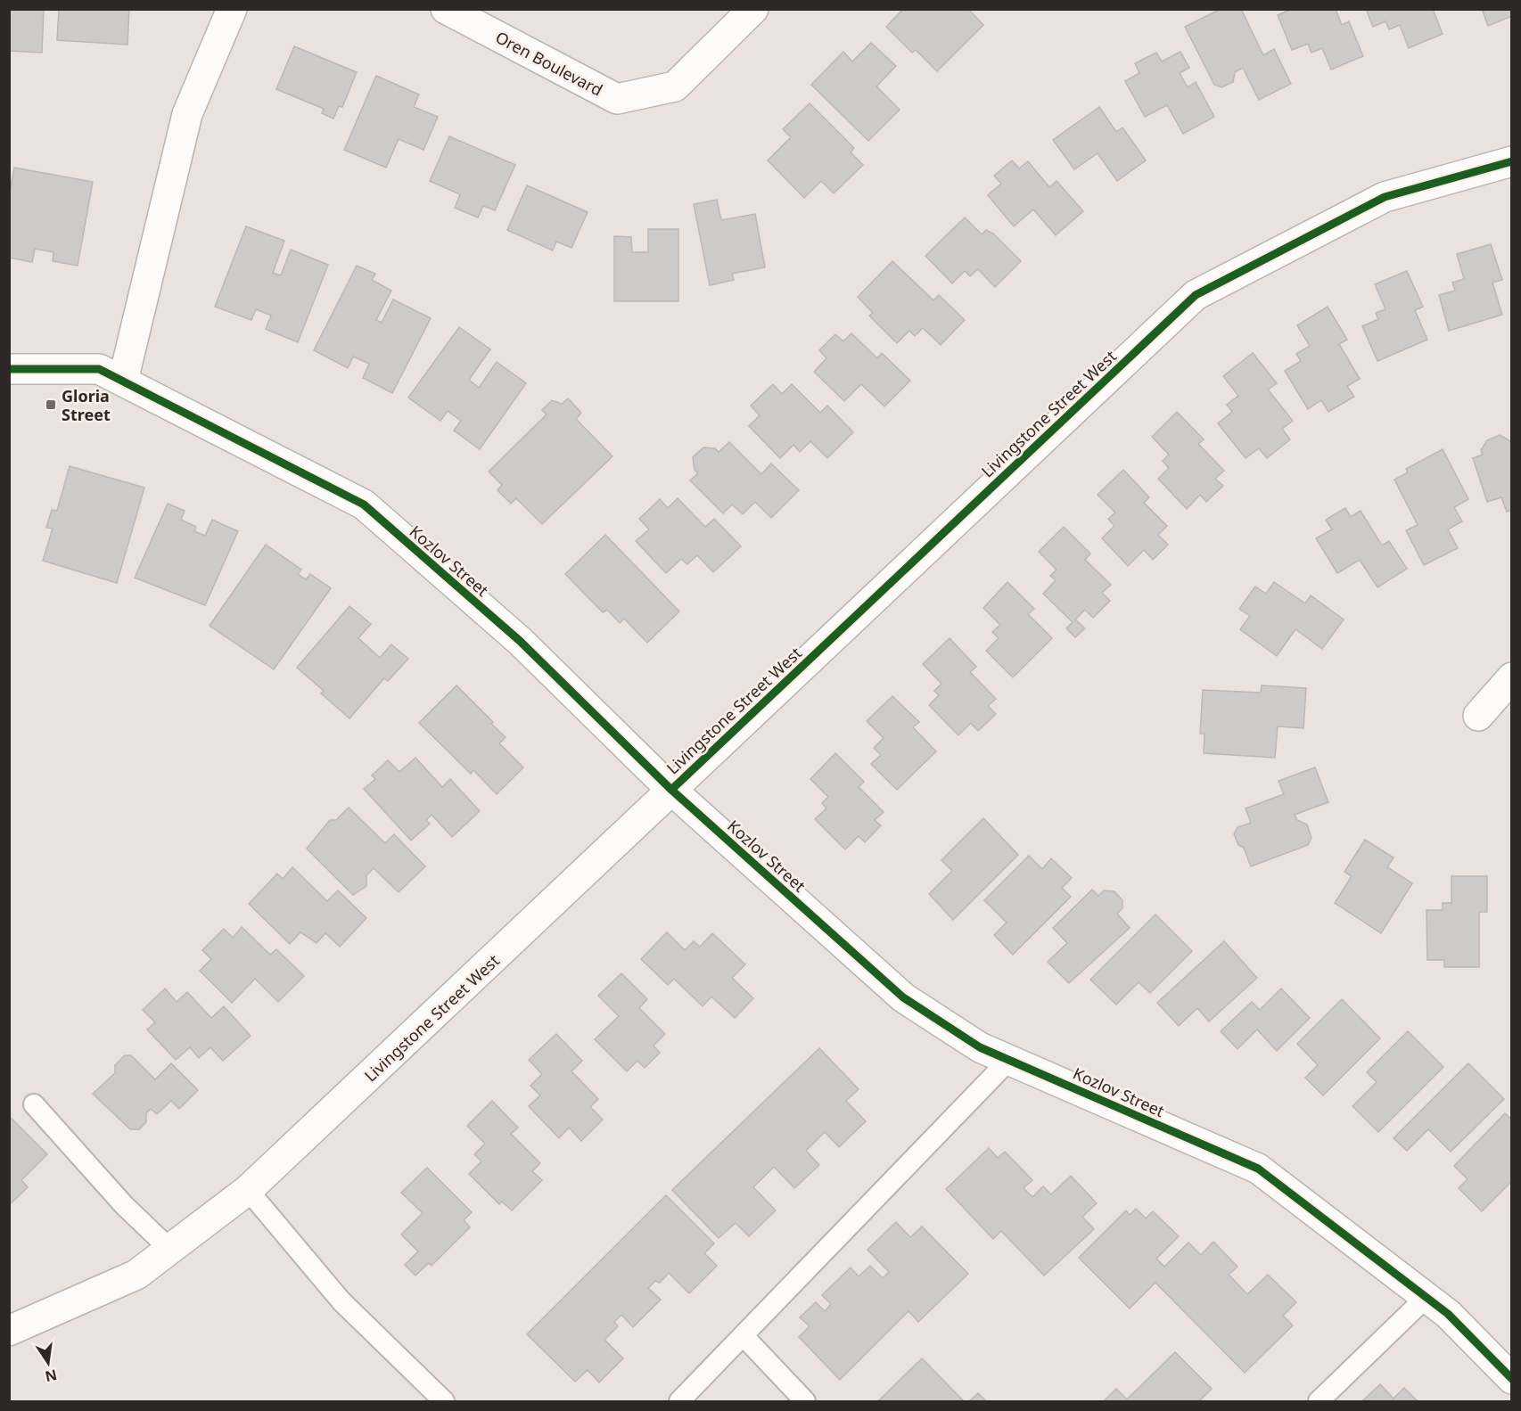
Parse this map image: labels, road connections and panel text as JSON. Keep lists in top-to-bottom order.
{
  "streets": {
    "street": ["Oren Boulevard", "Livingstone Street West", "Kozlov Street"]
  },
  "crossings": [
    ["Livingstone Street West", "Kozlov Street"]
  ],
  "places": {
    "transit": ["Gloria Street"]
  },
  "north": "bottom"
}
